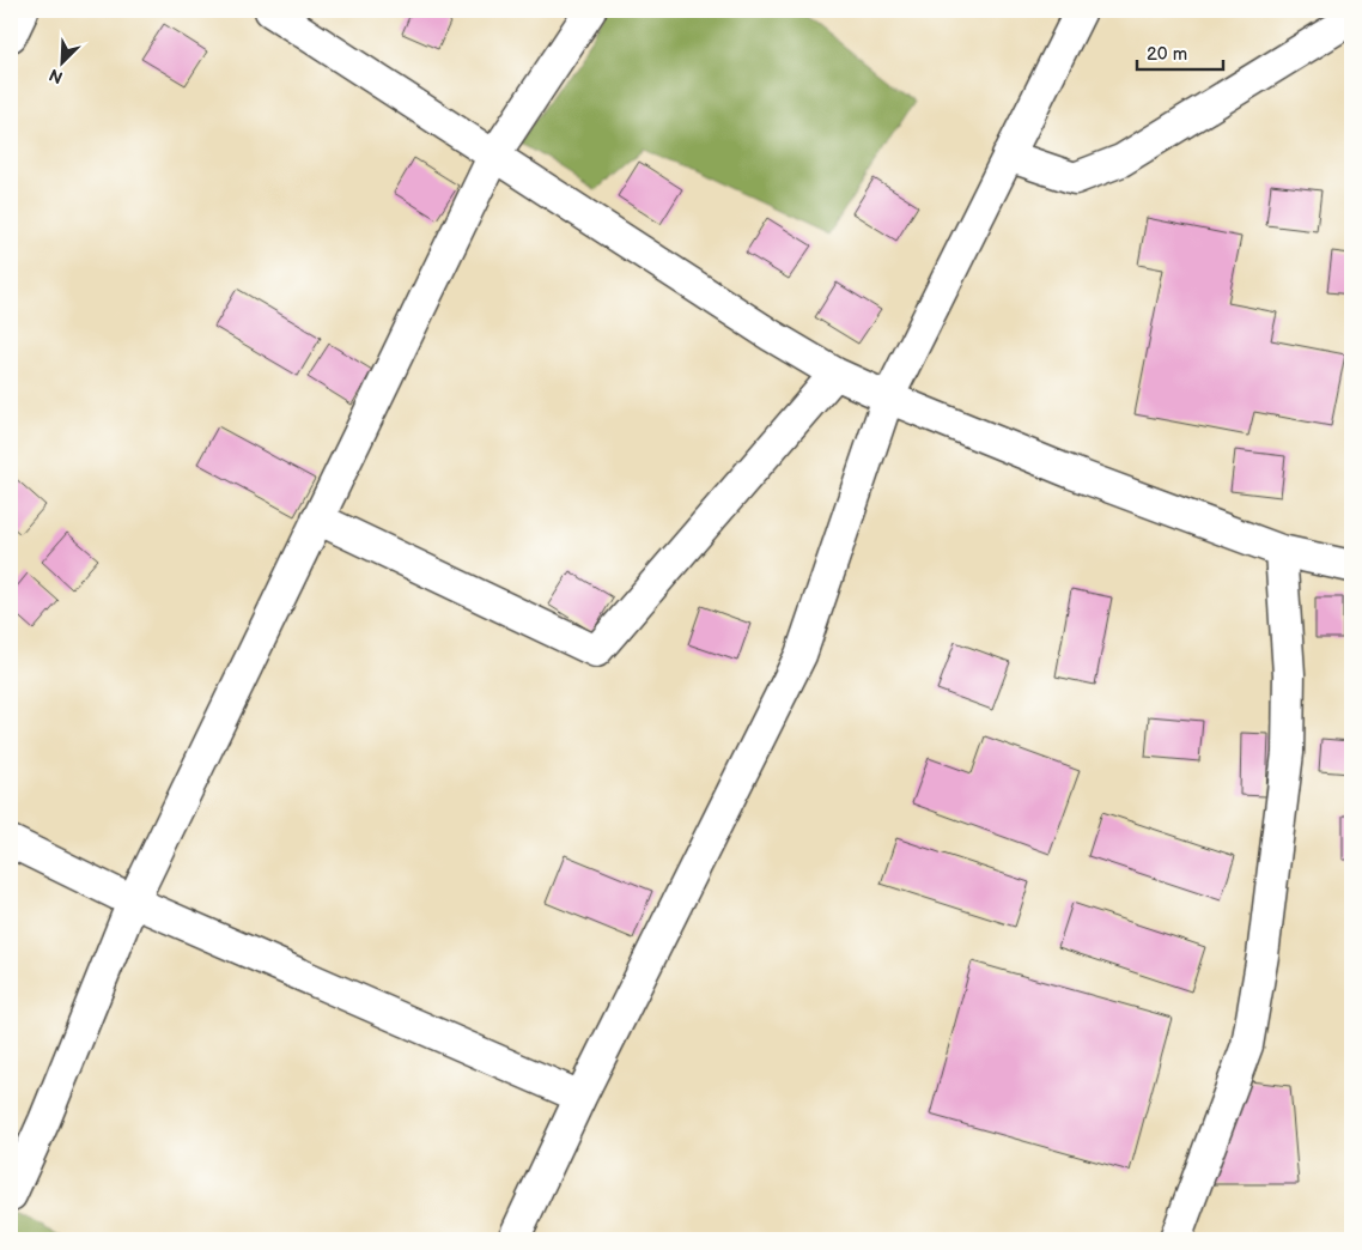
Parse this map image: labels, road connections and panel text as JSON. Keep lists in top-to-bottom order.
{
  "scale_bar": "20 m",
  "north": "bottom left"
}
